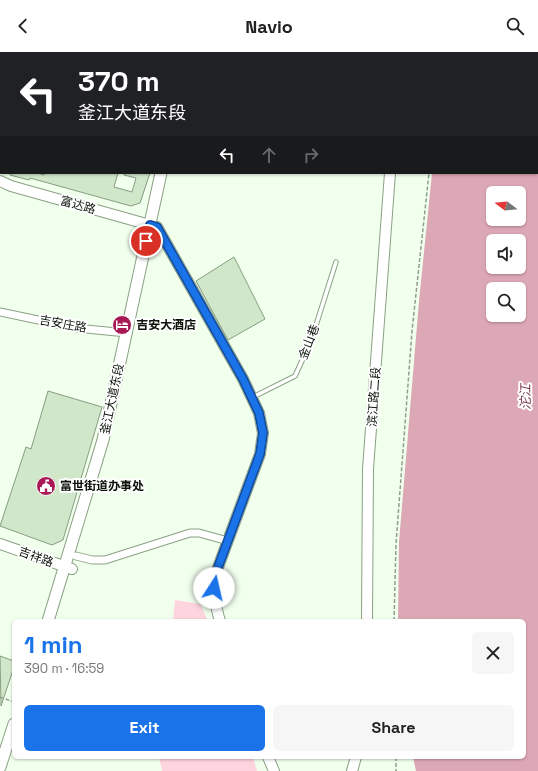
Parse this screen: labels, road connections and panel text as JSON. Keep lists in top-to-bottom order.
{
  "streets": {
    "main road": ["釜江大道东段"],
    "street": [
      "富达路",
      "吉安庄路",
      "滨江路二段",
      "吉祥路"
    ],
    "lane": ["金山巷"]
  },
  "crossings": [
    ["富达路", "釜江大道东段"],
    ["吉安庄路", "釜江大道东段"],
    ["釜江大道东段", "吉祥路"]
  ],
  "water": ["沱江"],
  "places": {
    "hotel": ["吉安大酒店"],
    "public building": ["富世街道办事处"]
  },
  "north": "left",
  "page": {
    "header": "Navio",
    "turn": ["370 m", "釜江大道东段"],
    "heading": ["1 min", "390 m · 16:59"],
    "buttons": ["Exit", "Share"]
  }
}
